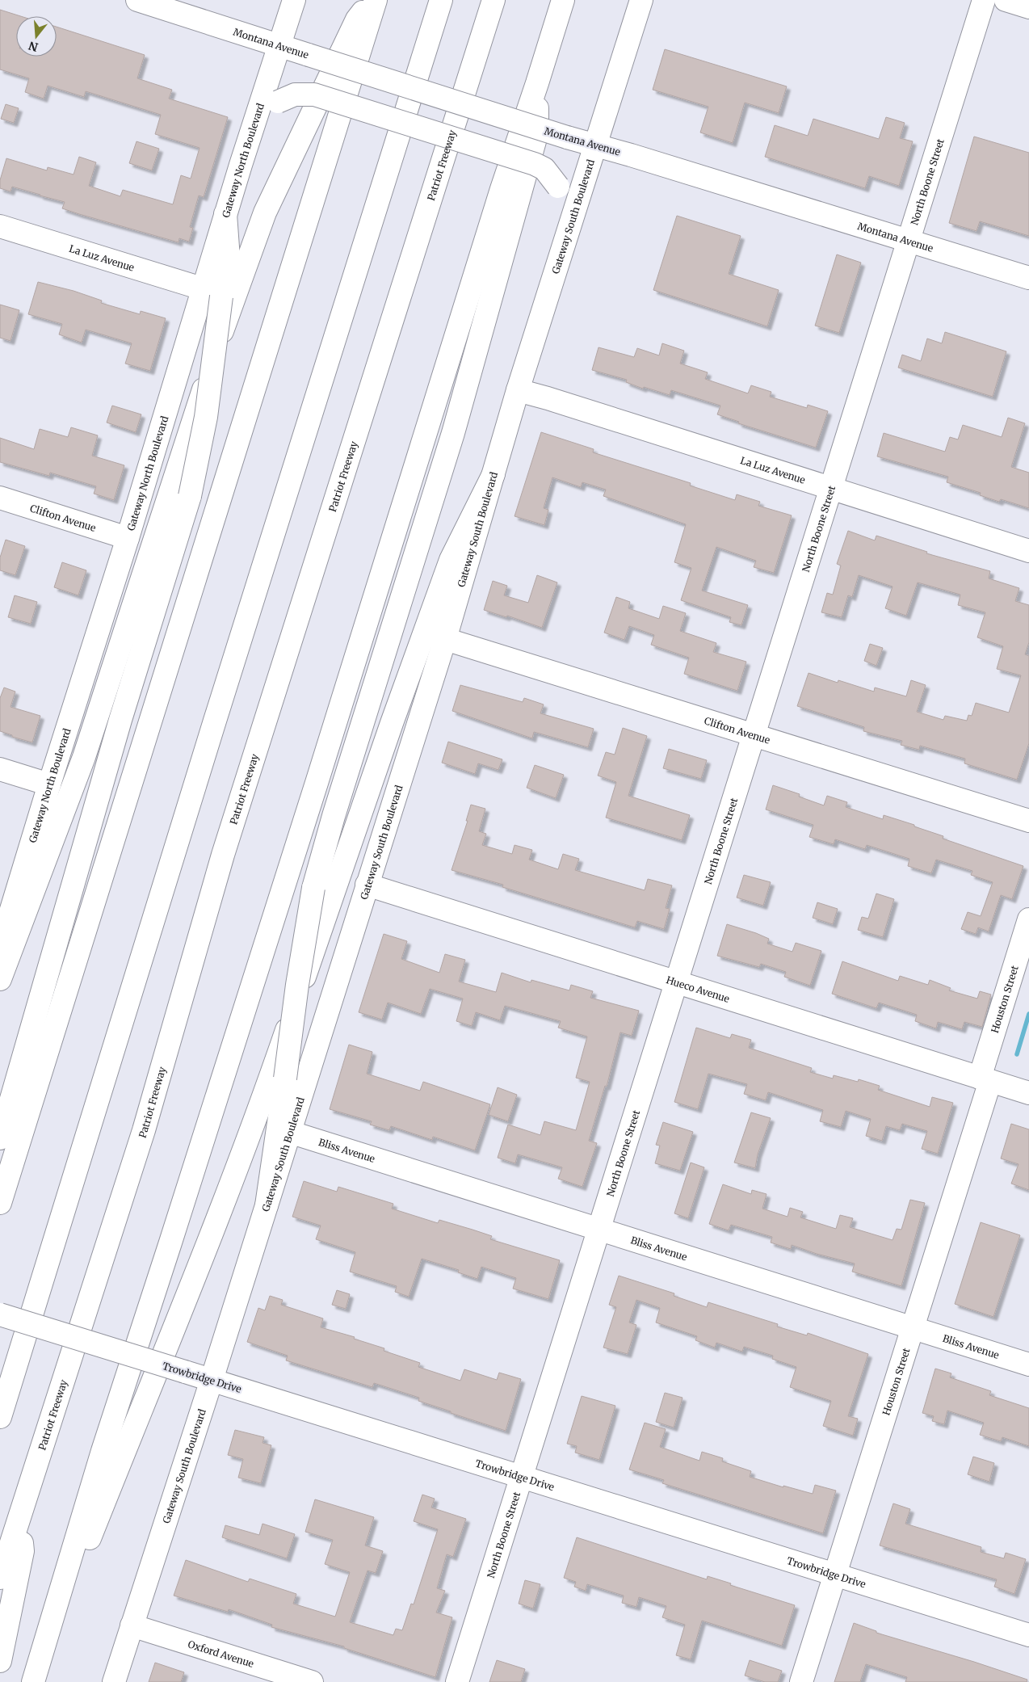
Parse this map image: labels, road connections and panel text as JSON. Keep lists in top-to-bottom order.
{
  "streets": {
    "main road": [
      "Montana Avenue",
      "Gateway North Boulevard",
      "Patriot Freeway",
      "North Boone Street",
      "Gateway South Boulevard",
      "La Luz Avenue",
      "Clifton Avenue",
      "Hueco Avenue",
      "Houston Street",
      "Bliss Avenue",
      "Trowbridge Drive",
      "Oxford Avenue"
    ]
  },
  "crossings": [
    ["Montana Avenue", "Gateway North Boulevard"],
    ["Montana Avenue", "North Boone Street"],
    ["Montana Avenue", "Gateway South Boulevard"],
    ["Gateway North Boulevard", "La Luz Avenue"],
    ["Gateway North Boulevard", "Clifton Avenue"],
    ["North Boone Street", "La Luz Avenue"],
    ["North Boone Street", "Clifton Avenue"],
    ["North Boone Street", "Hueco Avenue"],
    ["North Boone Street", "Bliss Avenue"],
    ["North Boone Street", "Trowbridge Drive"],
    ["Gateway South Boulevard", "La Luz Avenue"],
    ["Gateway South Boulevard", "Clifton Avenue"],
    ["Gateway South Boulevard", "Hueco Avenue"],
    ["Gateway South Boulevard", "Bliss Avenue"],
    ["Gateway South Boulevard", "Trowbridge Drive"],
    ["Gateway South Boulevard", "Oxford Avenue"],
    ["Hueco Avenue", "Houston Street"],
    ["Houston Street", "Bliss Avenue"],
    ["Houston Street", "Trowbridge Drive"]
  ],
  "north": "bottom"
}
